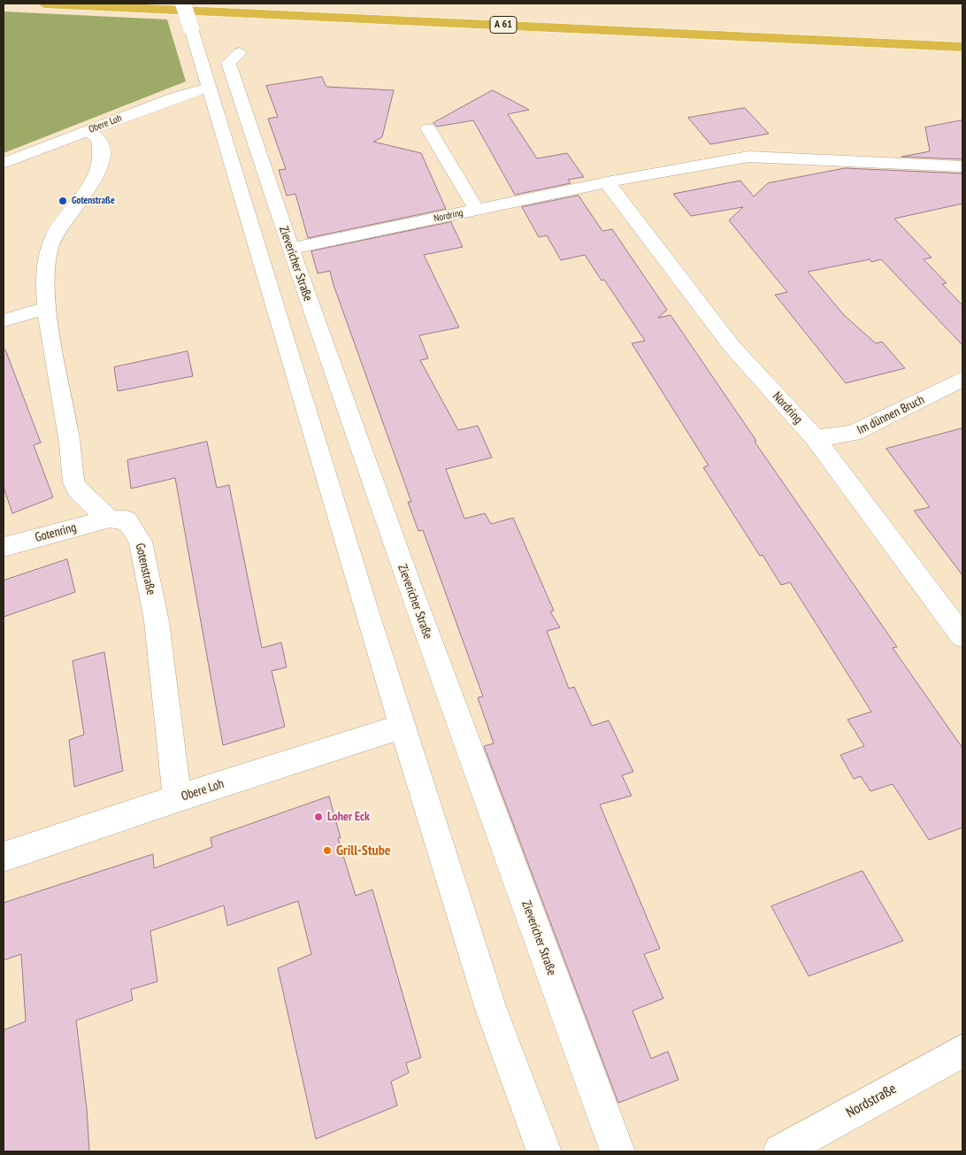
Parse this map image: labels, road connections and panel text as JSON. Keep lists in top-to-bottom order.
{
  "streets": {
    "highway": ["A 61"],
    "street": [
      "Obere Loh",
      "Nordring",
      "Zievericher Straße",
      "Im dünnen Bruch",
      "Gotenring",
      "Gotenstraße",
      "Nordstraße"
    ]
  },
  "crossings": [
    ["Obere Loh", "Gotenstraße"],
    ["Nordring", "Zievericher Straße"],
    ["Nordring", "Im dünnen Bruch"],
    ["Gotenring", "Gotenstraße"]
  ],
  "places": ["Gotenstraße", "Loher Eck", "Grill-Stube"]
}
